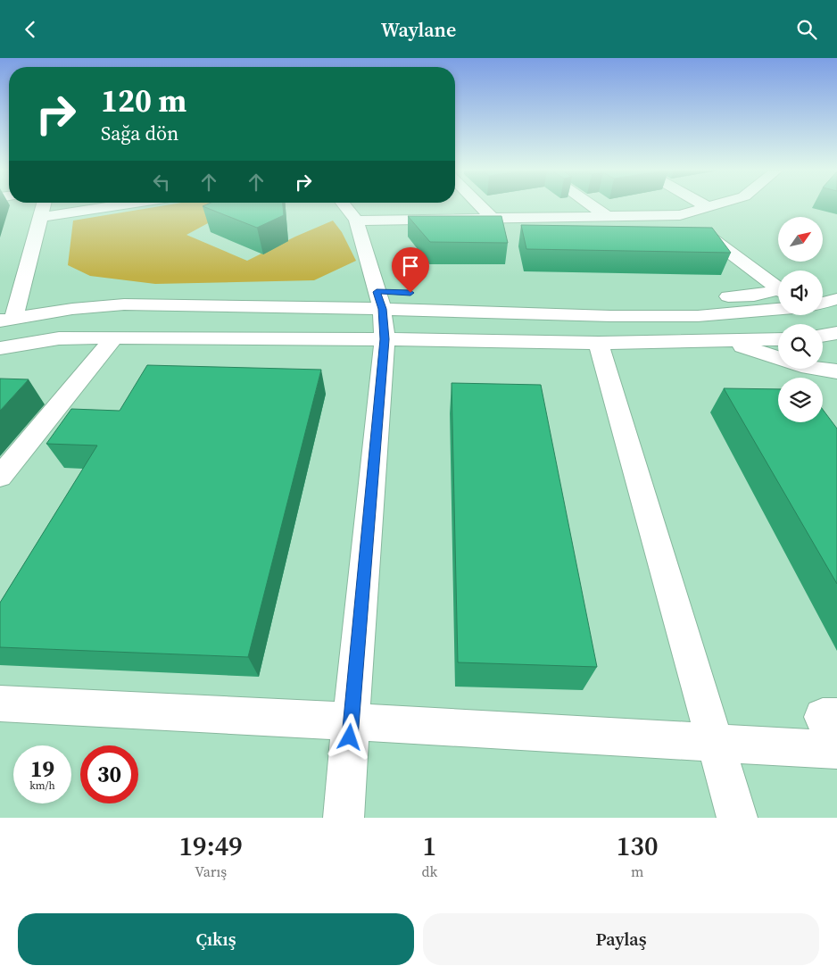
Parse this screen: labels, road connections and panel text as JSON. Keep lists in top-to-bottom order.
{
  "north": "top right",
  "page": {
    "header": "Waylane",
    "turn": ["120 m", "Sağa dön"],
    "speed": "19 km/h",
    "limit": "30",
    "eta": [
      "19:49",
      "Varış",
      "1",
      "dk",
      "130",
      "m"
    ],
    "buttons": ["Çıkış", "Paylaş"]
  }
}
